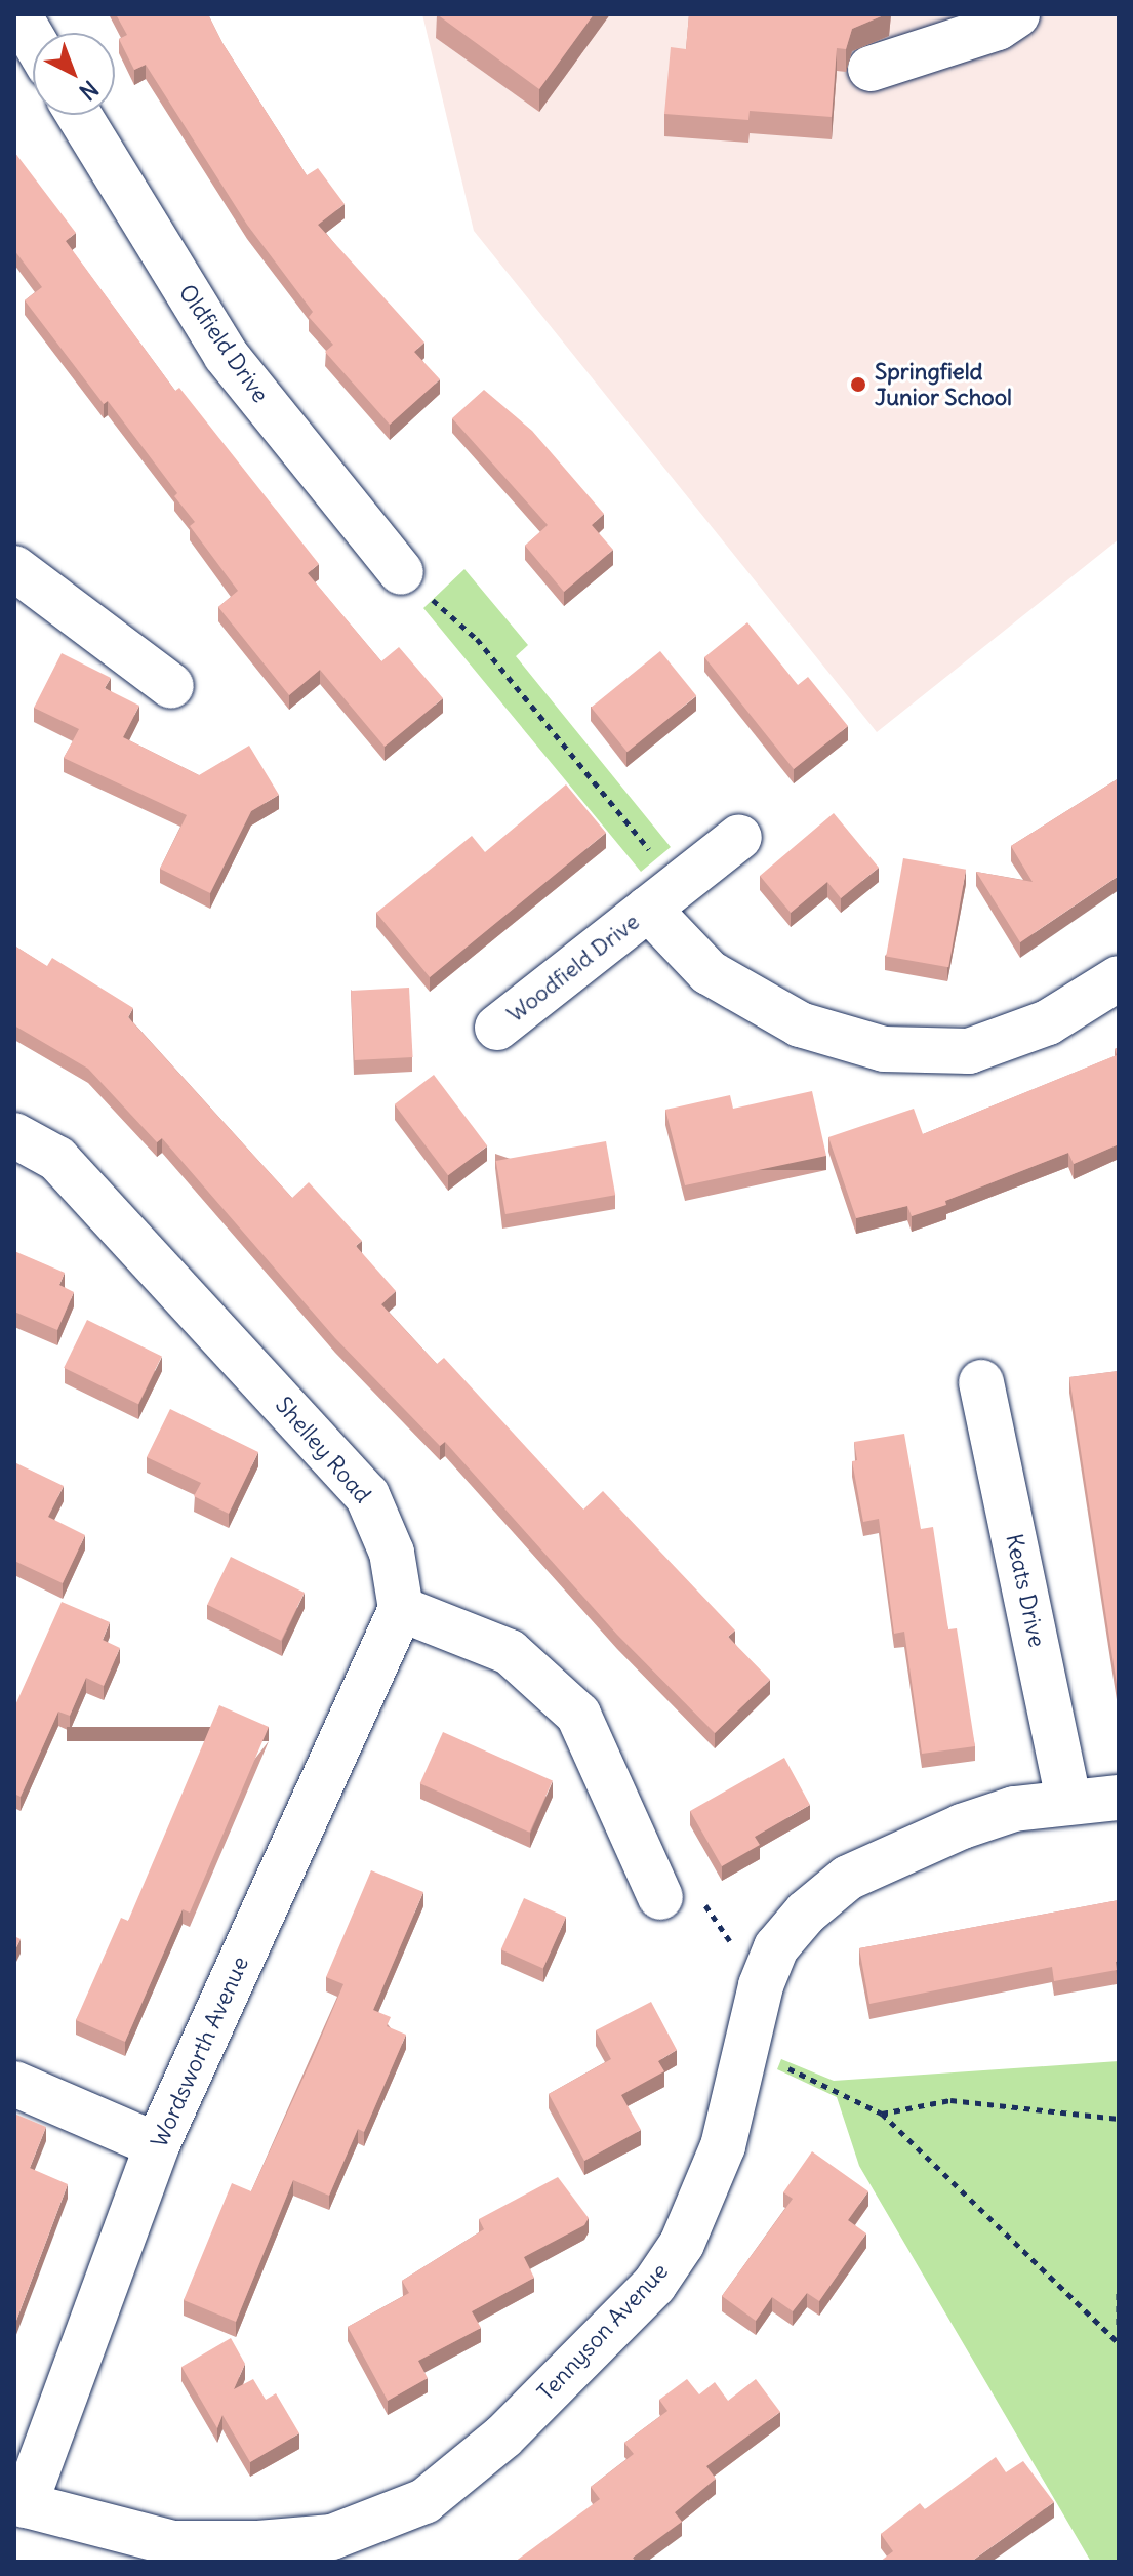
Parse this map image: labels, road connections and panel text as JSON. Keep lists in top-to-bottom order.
{
  "streets": {
    "street": [
      "Oldfield Drive",
      "Woodfield Drive",
      "Shelley Road",
      "Keats Drive",
      "Wordsworth Avenue",
      "Tennyson Avenue"
    ]
  },
  "crossings": [
    ["Shelley Road", "Wordsworth Avenue"],
    ["Keats Drive", "Tennyson Avenue"],
    ["Wordsworth Avenue", "Tennyson Avenue"]
  ],
  "places": ["Springfield Junior School"],
  "north": "bottom right"
}
